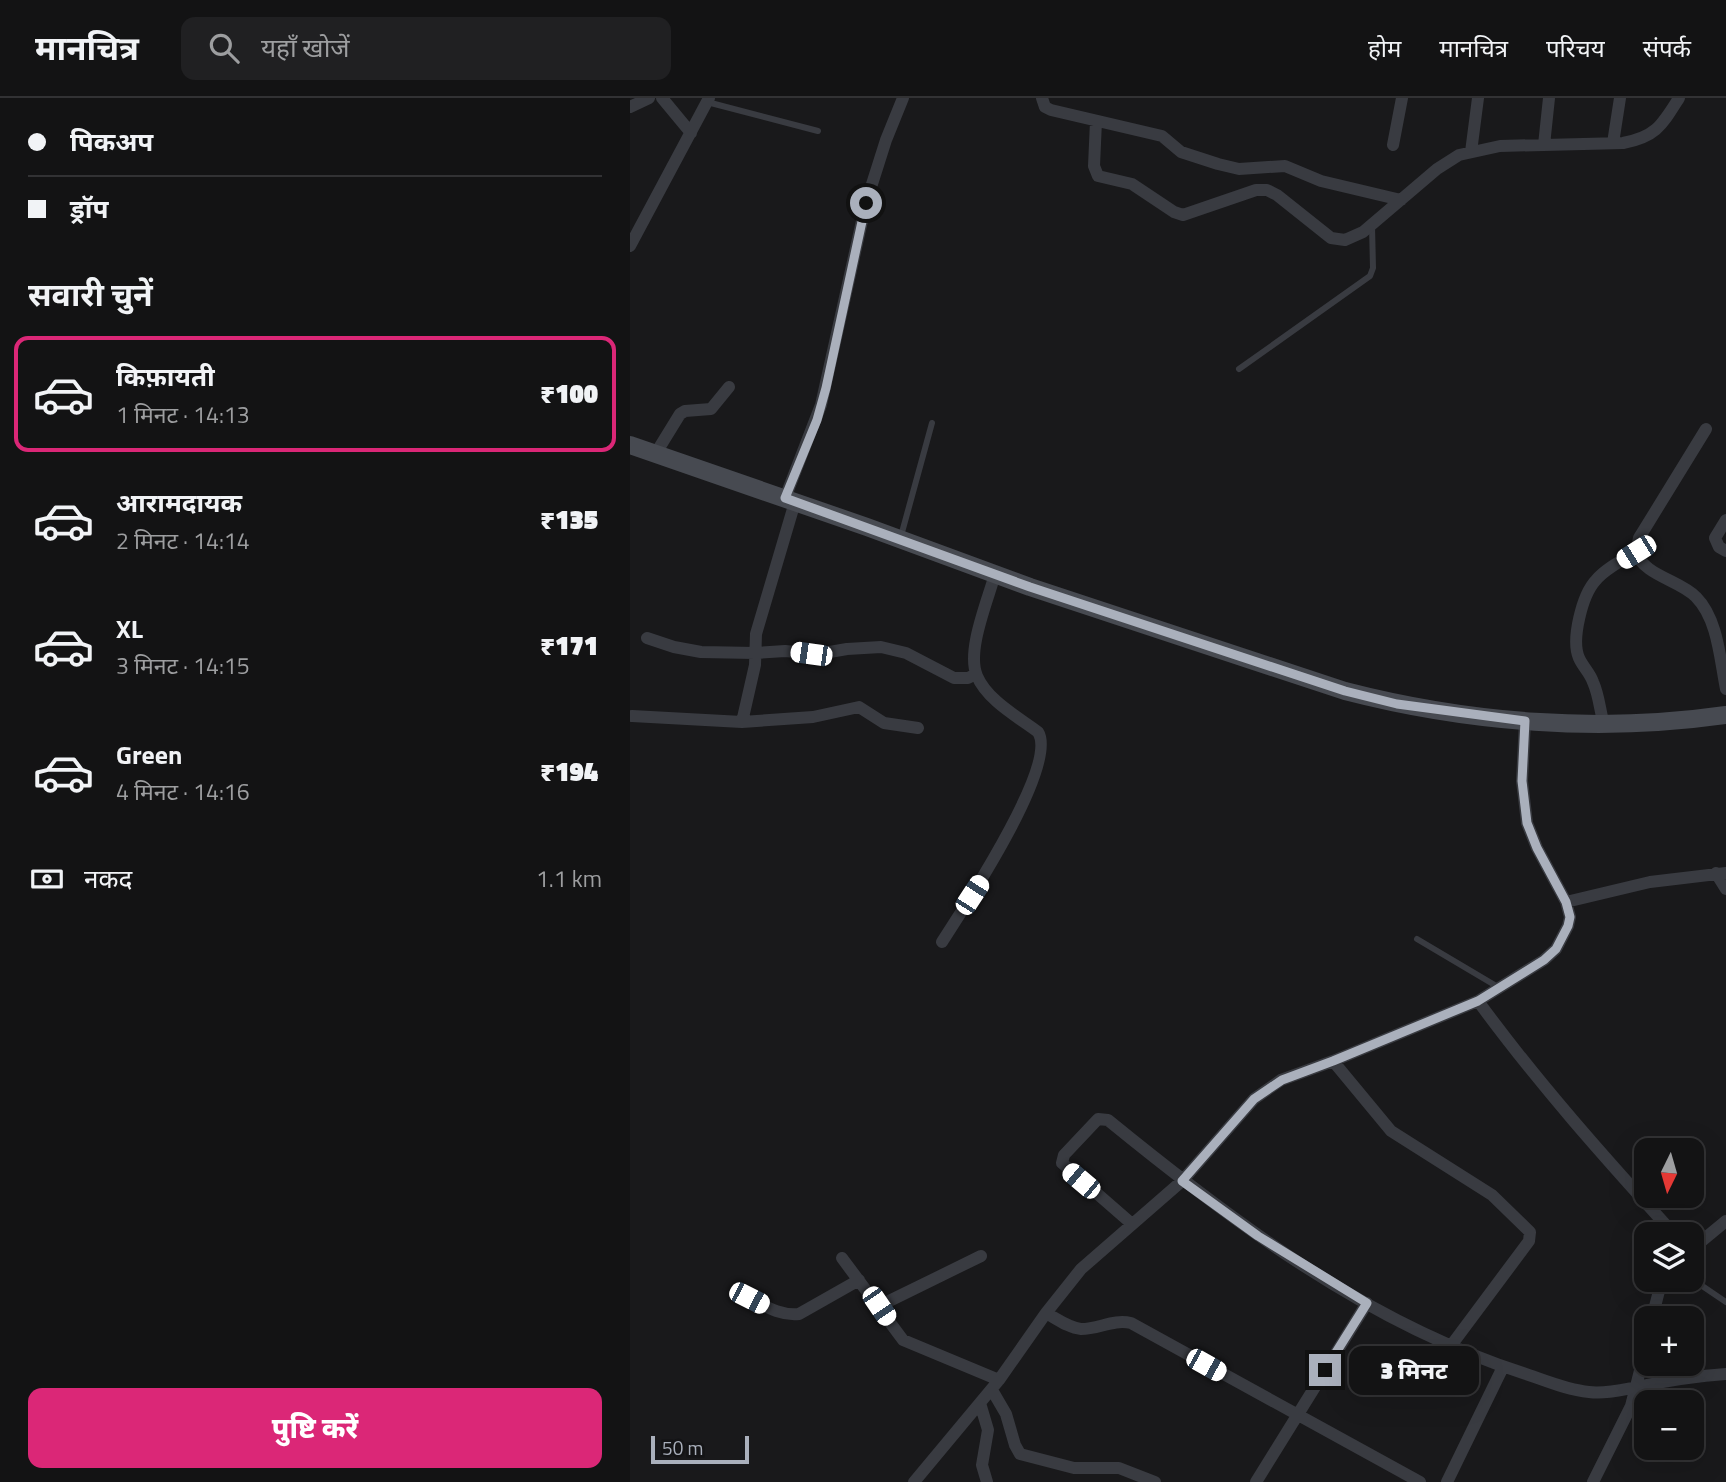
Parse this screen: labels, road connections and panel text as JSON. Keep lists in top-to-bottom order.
{
  "scale_bar": "50 m",
  "north": "bottom",
  "page": {
    "header": "मानचित्र",
    "search": "यहाँ खोजें",
    "nav": [
      "होम",
      "मानचित्र",
      "परिचय",
      "संपर्क"
    ],
    "banner": ["पिकअप", "ड्रॉप"],
    "heading": "सवारी चुनें",
    "list": [
      {
        "name": "किफ़ायती",
        "note": "1 मिनट · 14:13",
        "value": "₹100"
      },
      {
        "name": "आरामदायक",
        "note": "2 मिनट · 14:14",
        "value": "₹135"
      },
      {
        "name": "XL",
        "note": "3 मिनट · 14:15",
        "value": "₹171"
      },
      {
        "name": "Green",
        "note": "4 मिनट · 14:16",
        "value": "₹194"
      }
    ],
    "pay": ["नकद", "1.1 km"],
    "map_buttons": ["+", "−"],
    "bubble": "3 मिनट",
    "buttons": "पुष्टि करें",
    "scale": "50 m"
  }
}
